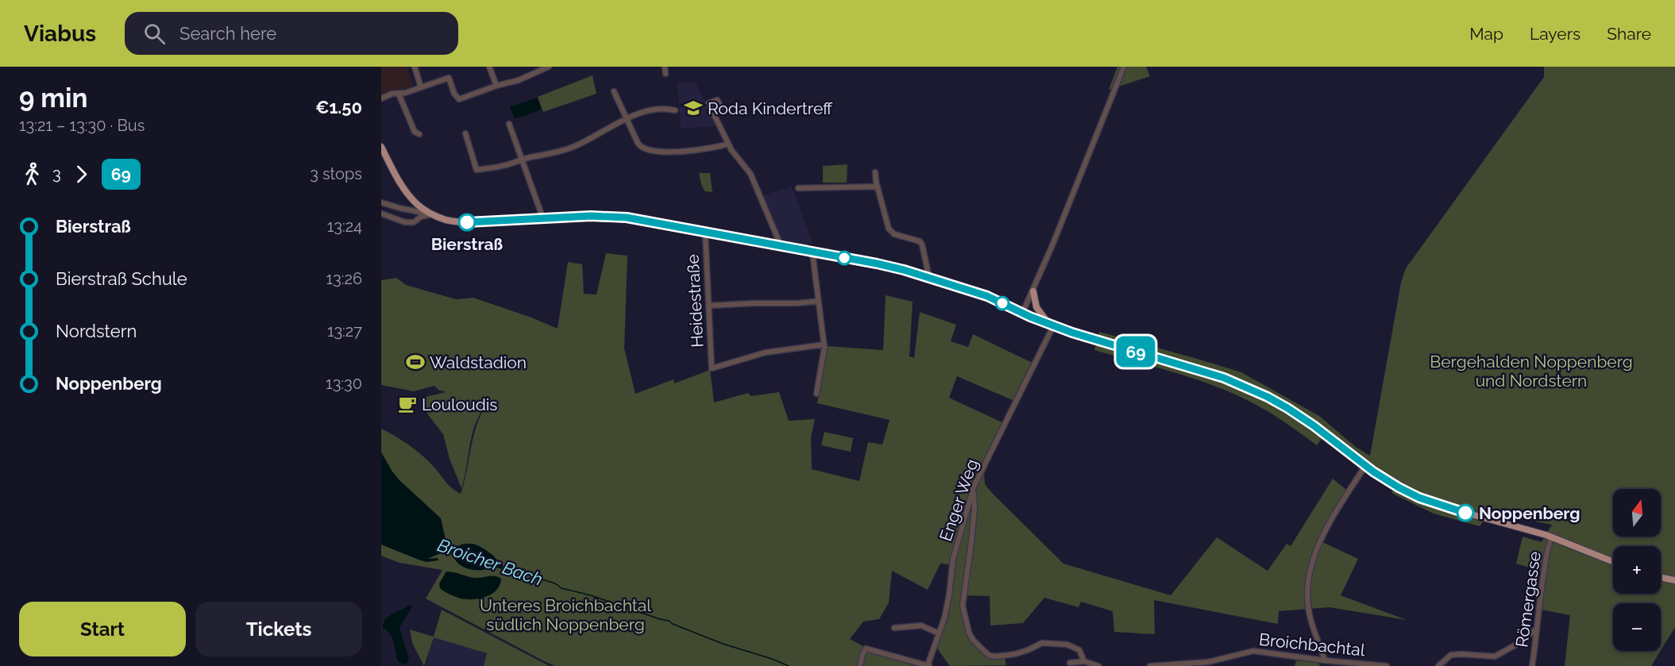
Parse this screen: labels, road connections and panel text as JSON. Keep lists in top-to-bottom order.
{
  "streets": {
    "street": [
      "Heidestraße",
      "Enger Weg",
      "Römergasse",
      "Broichbachtal"
    ]
  },
  "water": ["Broicher Bach"],
  "parks": ["Bergehalden Noppenberg und Nordstern", "Unteres Broichbachtal südlich Noppenberg"],
  "places": {
    "school or university": ["Roda Kindertreff"],
    "other": ["Bierstraß", "Noppenberg"],
    "sports": ["Waldstadion"],
    "cafe": ["Louloudis"]
  },
  "lines": ["bus line 69"],
  "north": "top",
  "page": {
    "header": "Viabus",
    "search": "Search here",
    "nav": ["Map", "Layers", "Share"],
    "heading": ["9 min", "13:21 – 13:30 · Bus", "€1.50"],
    "on_map": "69",
    "legs": ["3", "69", "3 stops"],
    "list": [
      {
        "name": "Bierstraß",
        "value": "13:24"
      },
      {
        "name": "Bierstraß Schule",
        "value": "13:26"
      },
      {
        "name": "Nordstern",
        "value": "13:27"
      },
      {
        "name": "Noppenberg",
        "value": "13:30"
      }
    ],
    "map_buttons": ["+", "−"],
    "buttons": ["Start", "Tickets"]
  }
}
